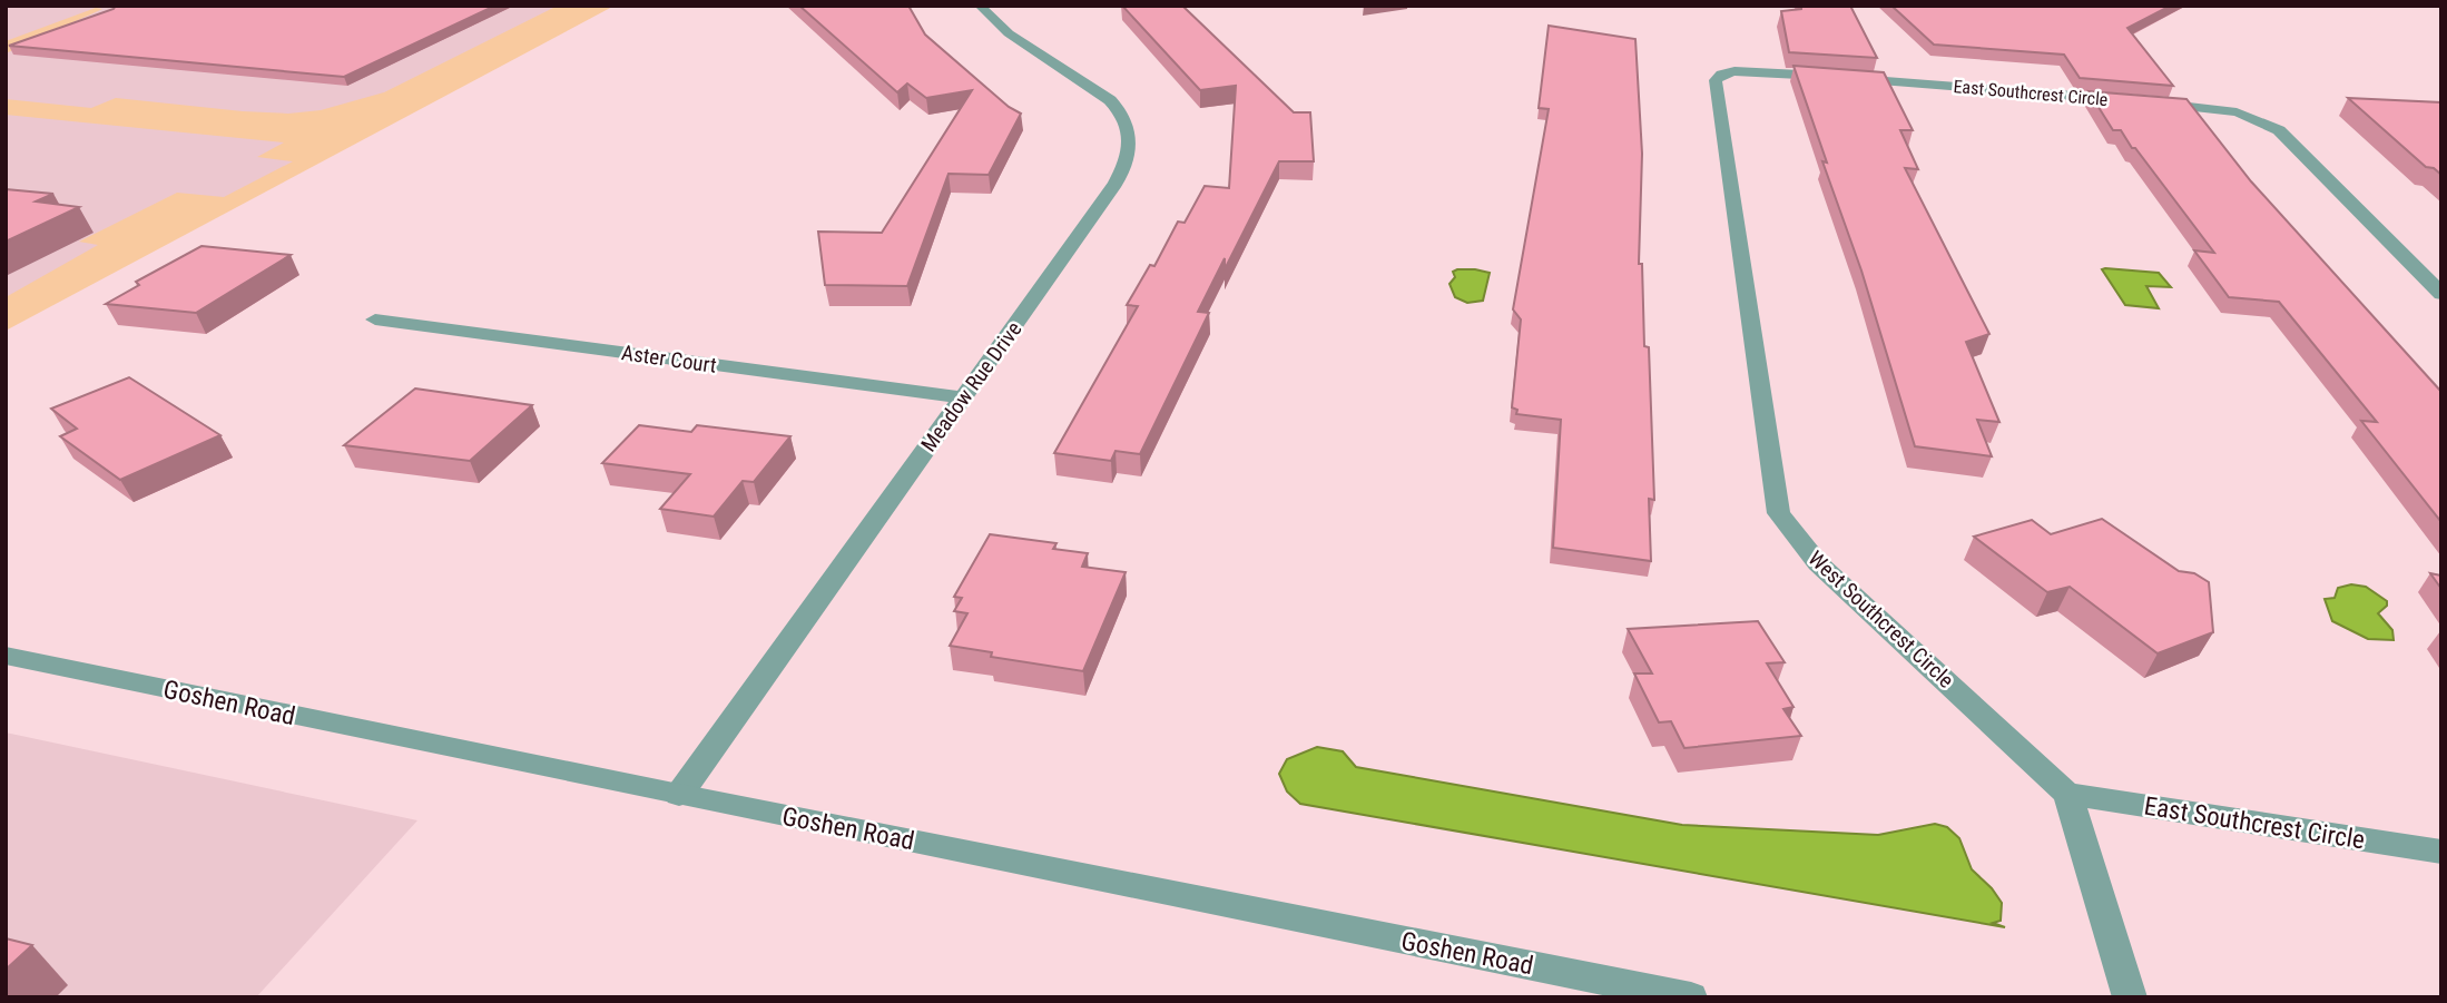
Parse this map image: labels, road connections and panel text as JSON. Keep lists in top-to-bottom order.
{
  "streets": {
    "street": [
      "East Southcrest Circle",
      "Aster Court",
      "Meadow Rue Drive",
      "West Southcrest Circle",
      "Goshen Road"
    ]
  },
  "crossings": [
    ["East Southcrest Circle", "West Southcrest Circle"],
    ["Aster Court", "Meadow Rue Drive"],
    ["Meadow Rue Drive", "Goshen Road"]
  ]
}
